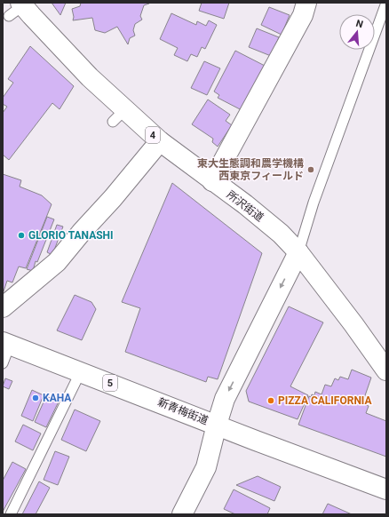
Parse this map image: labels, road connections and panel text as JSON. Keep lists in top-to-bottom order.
{
  "streets": {
    "main road": [
      "4",
      "所沢街道",
      "5",
      "新青梅街道"
    ]
  },
  "places": [
    "東大生態調和農学機構 西東京フィールド",
    "GLORIO TANASHI",
    "KAHA",
    "PIZZA CALIFORNIA"
  ],
  "north": "top"
}
